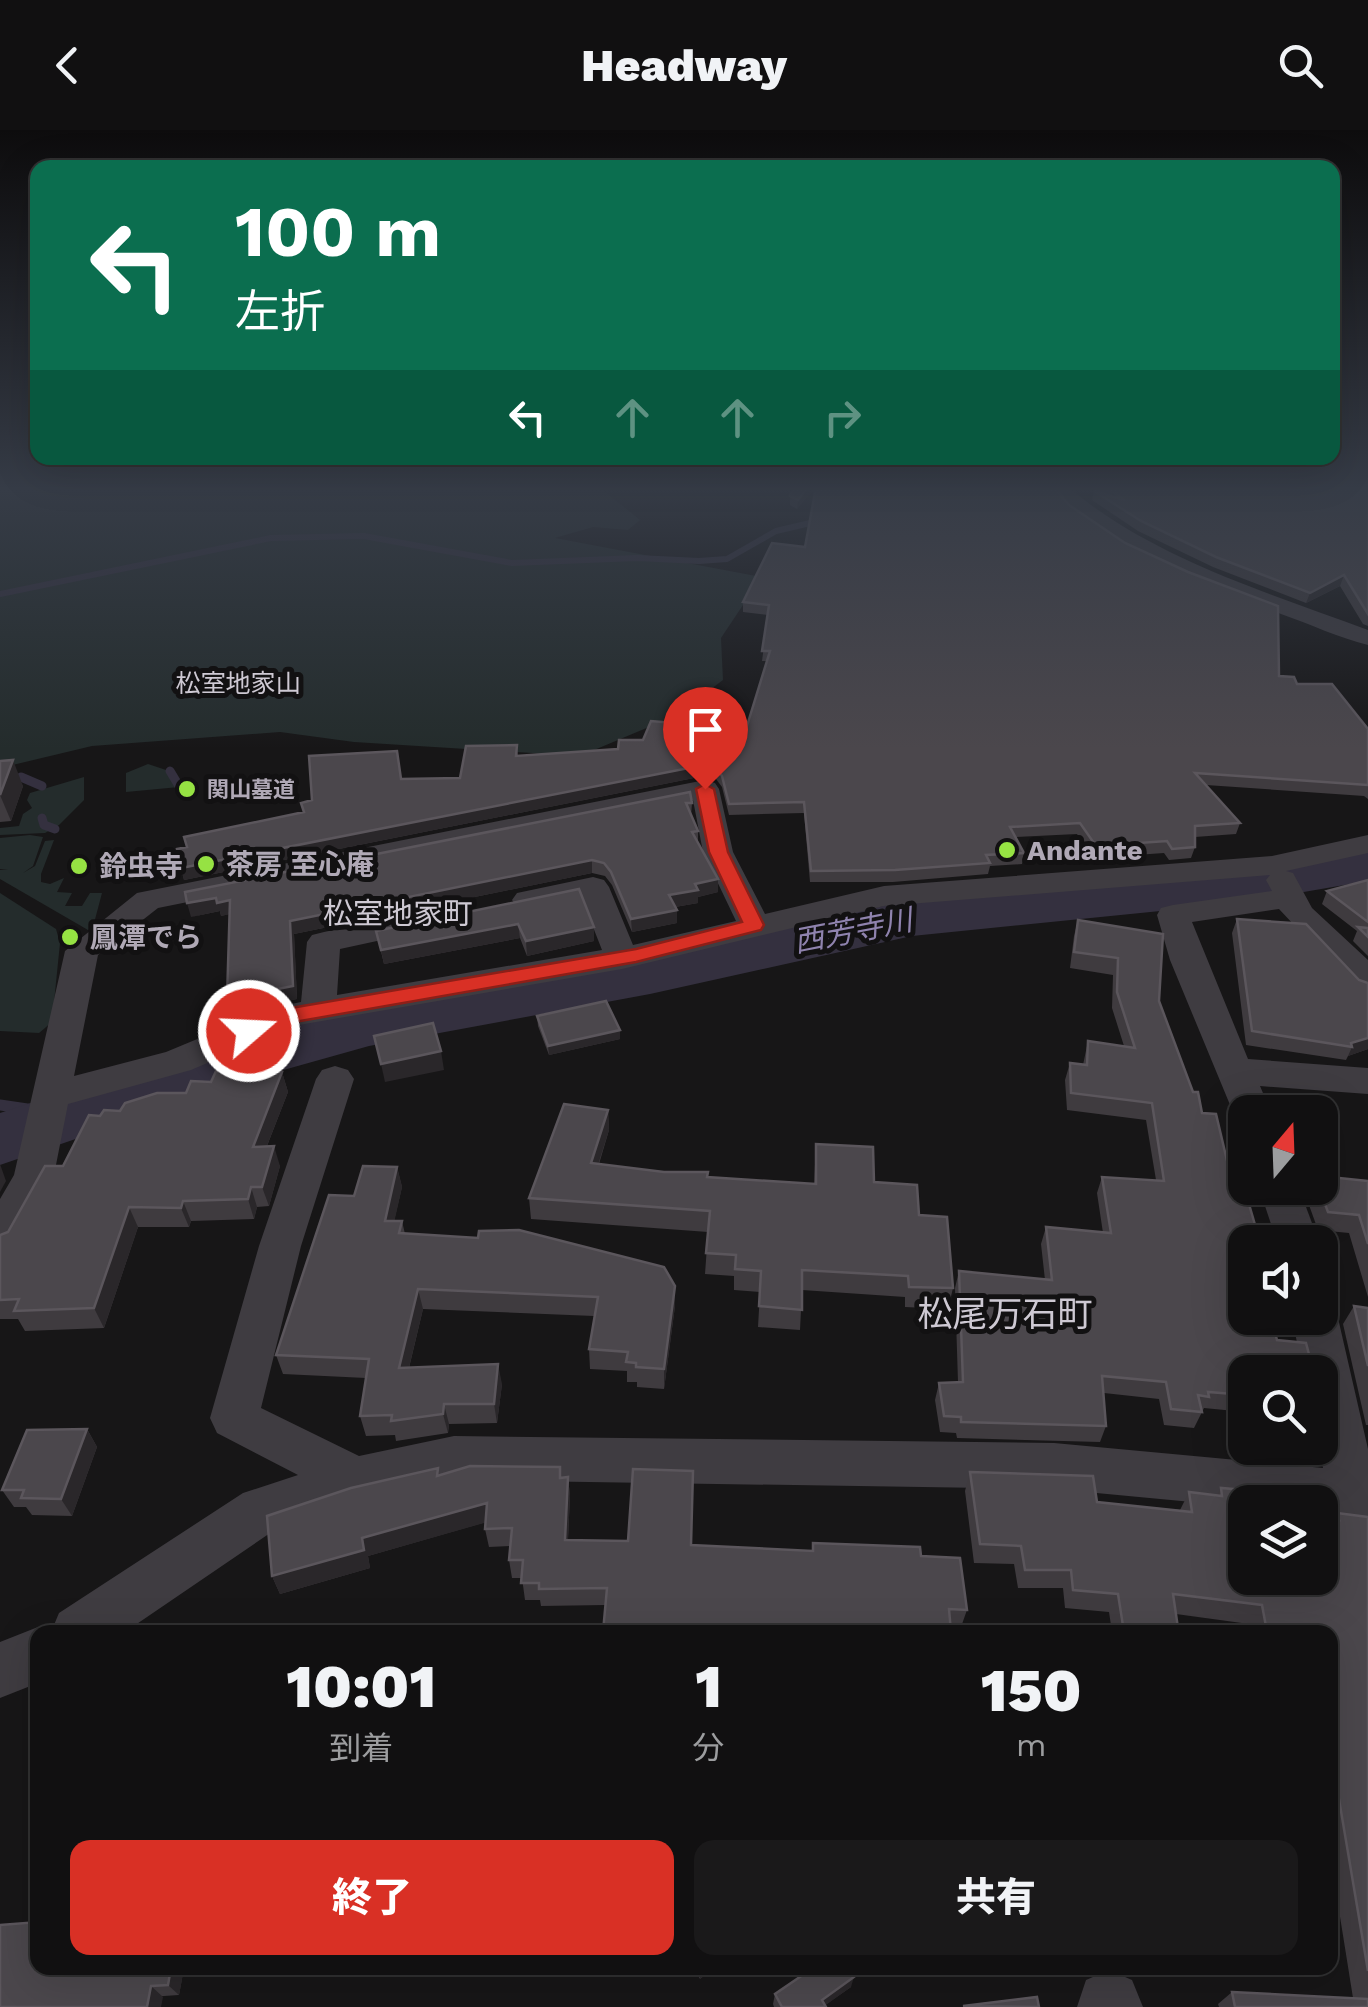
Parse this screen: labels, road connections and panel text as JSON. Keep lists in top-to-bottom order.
{
  "districts": ["松室地家山", "松室地家町", "松尾万石町"],
  "water": ["西芳寺川"],
  "places": [
    "関山墓道",
    "Andante",
    "茶房 至心庵",
    "鈴虫寺",
    "鳳潭でら"
  ],
  "north": "top",
  "page": {
    "header": "Headway",
    "turn": ["100 m", "左折"],
    "eta": [
      "10:01",
      "到着",
      "1",
      "分",
      "150",
      "m"
    ],
    "buttons": ["終了", "共有"]
  }
}
